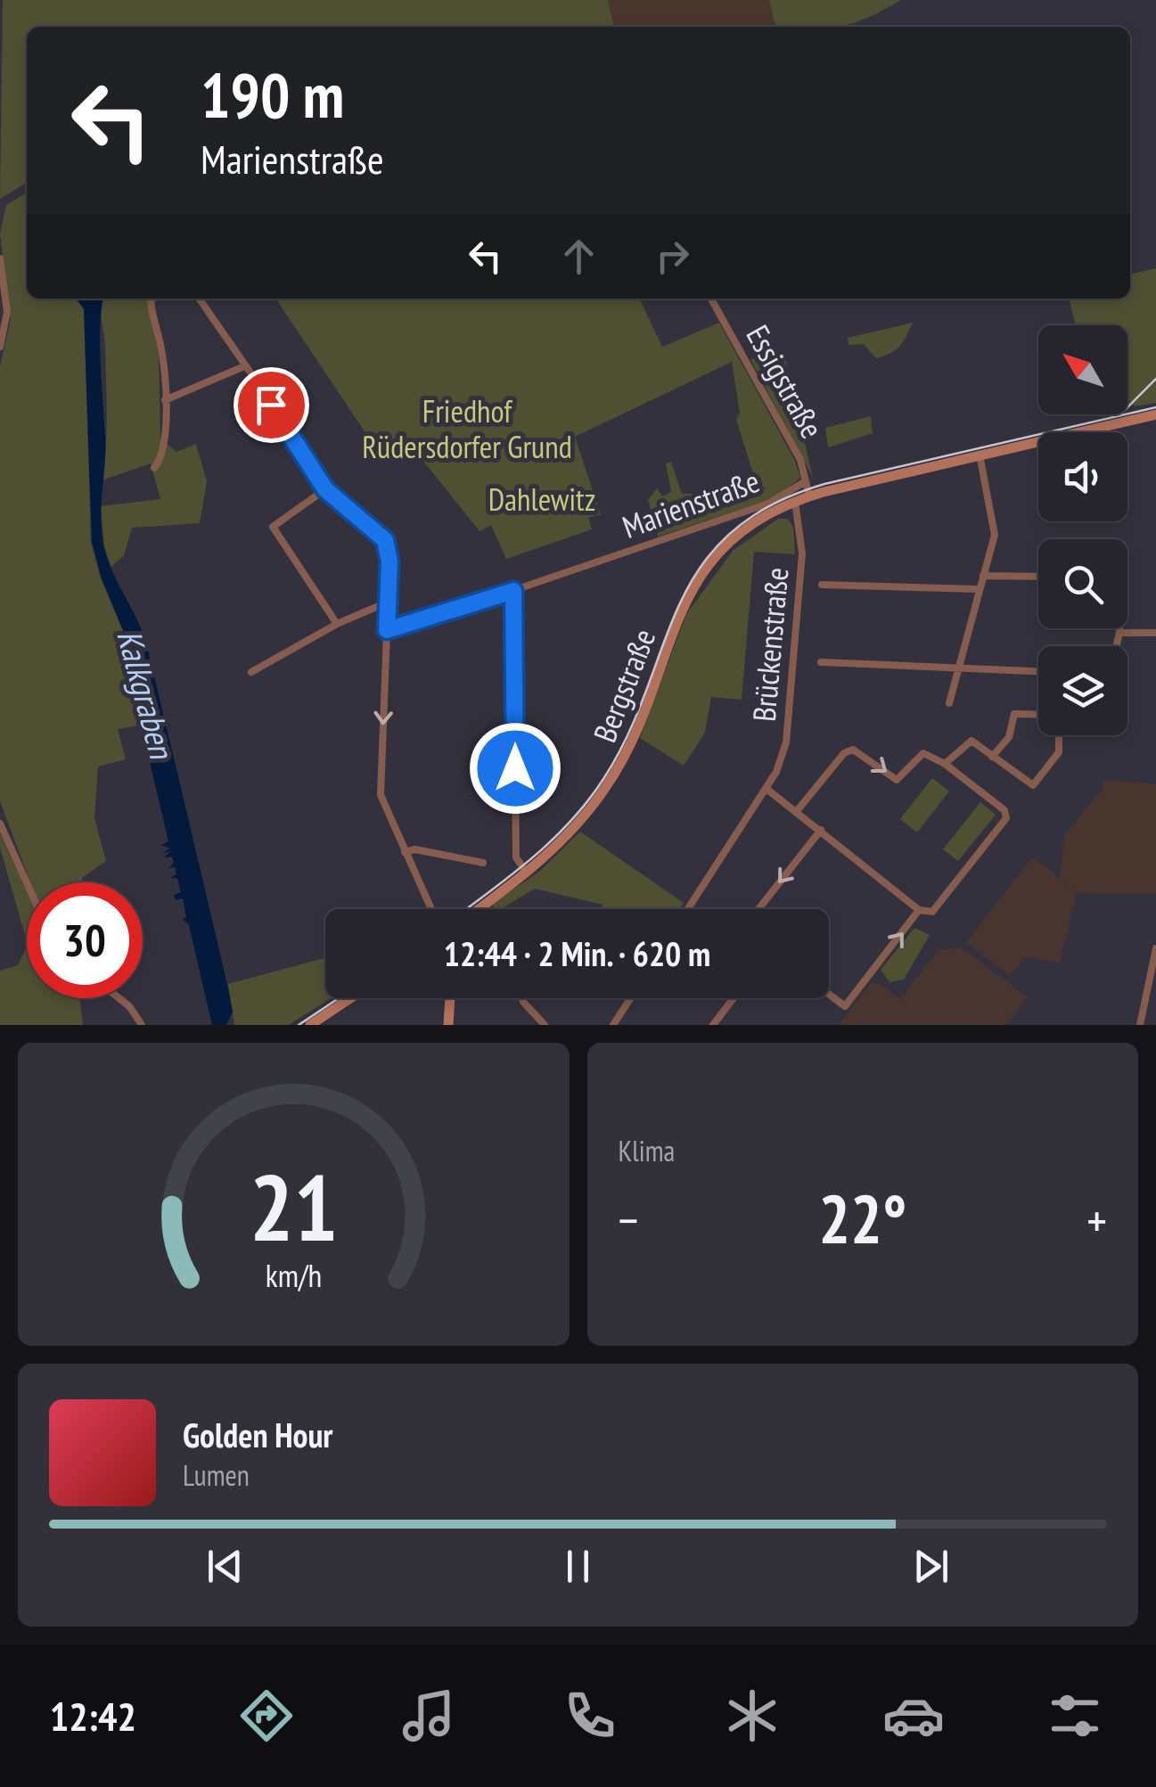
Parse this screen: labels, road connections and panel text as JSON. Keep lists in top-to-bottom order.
{
  "streets": {
    "street": [
      "Essigstraße",
      "Marienstraße",
      "Brückenstraße",
      "Bergstraße"
    ]
  },
  "crossings": [
    ["Essigstraße", "Marienstraße"],
    ["Marienstraße", "Brückenstraße"],
    ["Marienstraße", "Bergstraße"],
    ["Brückenstraße", "Bergstraße"]
  ],
  "water": ["Kalkgraben"],
  "parks": ["Friedhof Rüdersdorfer Grund", "Dahlewitz"],
  "north": "top left",
  "page": {
    "turn": ["190 m", "Marienstraße"],
    "limit": "30",
    "trip": "12:44 · 2 Min. · 620 m",
    "tile": "Klima",
    "heat": ["−", "22°", "+"],
    "song": ["Golden Hour", "Lumen"],
    "tabs": "12:42",
    "gauge": ["21", "km/h"]
  }
}
